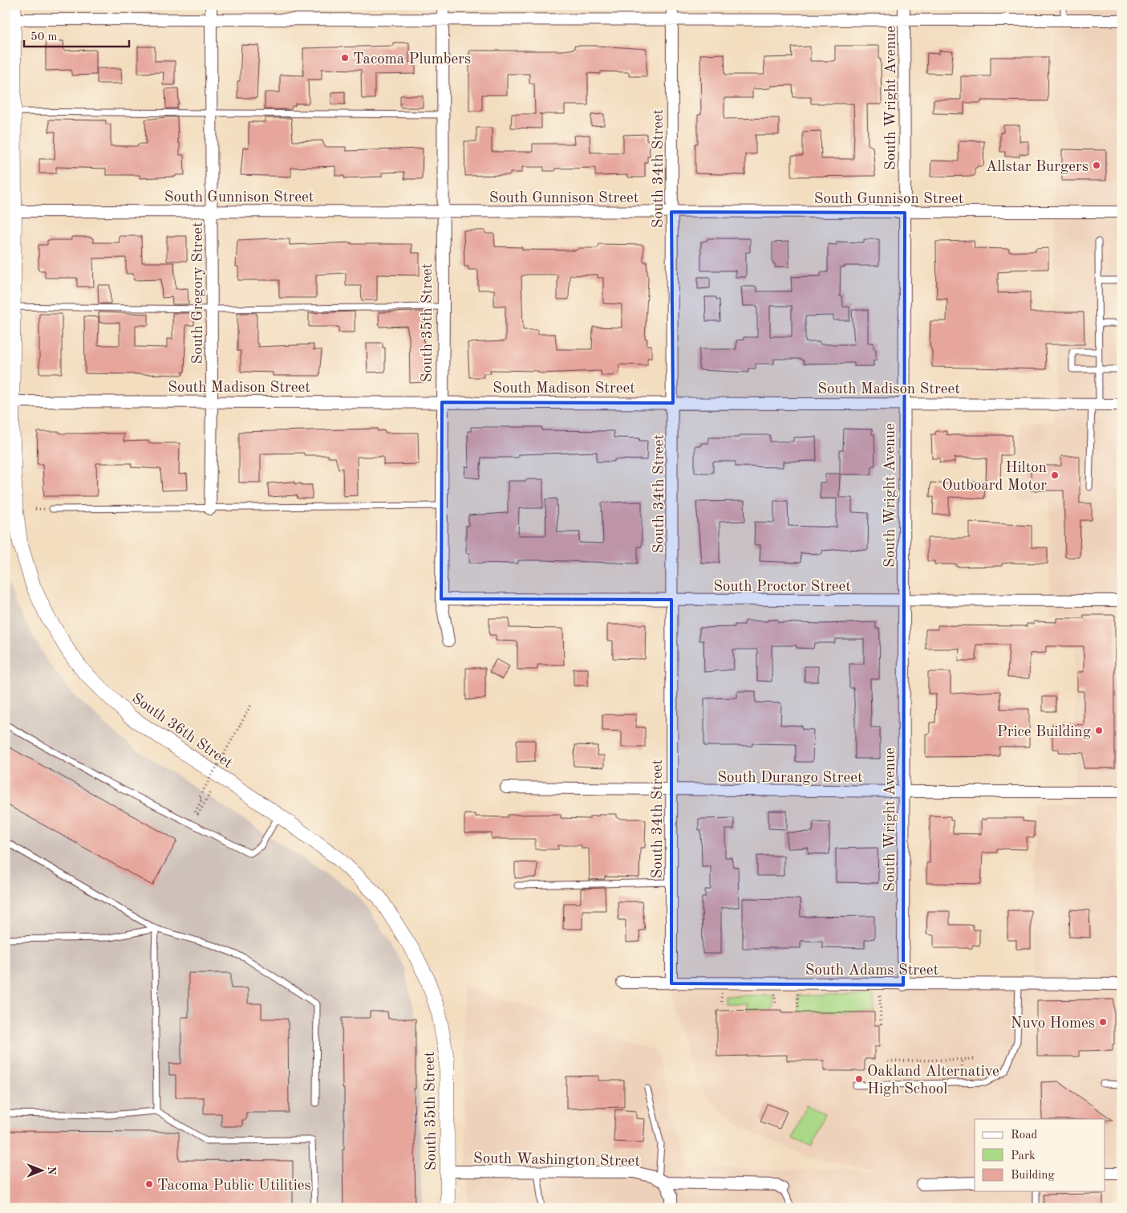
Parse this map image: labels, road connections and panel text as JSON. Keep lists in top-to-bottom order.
{
  "streets": {
    "street": [
      "South Wright Avenue",
      "South 34th Street",
      "South Gunnison Street",
      "South Gregory Street",
      "South 35th Street",
      "South Madison Street",
      "South Proctor Street",
      "South 36th Street",
      "South Durango Street",
      "South Adams Street",
      "South Washington Street"
    ]
  },
  "crossings": [
    ["South Wright Avenue", "South Gunnison Street"],
    ["South Wright Avenue", "South Madison Street"],
    ["South Wright Avenue", "South Proctor Street"],
    ["South Wright Avenue", "South Durango Street"],
    ["South Wright Avenue", "South Adams Street"],
    ["South 34th Street", "South Gunnison Street"],
    ["South 34th Street", "South Madison Street"],
    ["South 34th Street", "South Proctor Street"],
    ["South 34th Street", "South Durango Street"],
    ["South 34th Street", "South Adams Street"],
    ["South Gunnison Street", "South Gregory Street"],
    ["South Gunnison Street", "South 35th Street"],
    ["South Gunnison Street", "South 36th Street"],
    ["South Gregory Street", "South Madison Street"],
    ["South 35th Street", "South Madison Street"],
    ["South 35th Street", "South Proctor Street"],
    ["South 35th Street", "South 36th Street"],
    ["South 35th Street", "South Washington Street"],
    ["South Madison Street", "South 36th Street"]
  ],
  "places": [
    "Tacoma Plumbers",
    "Allstar Burgers",
    "Hilton Outboard Motor",
    "Price Building",
    "Nuvo Homes",
    "Oakland Alternative High School",
    "Tacoma Public Utilities"
  ],
  "legend": ["Road", "Park", "Building"],
  "scale_bar": "50 m",
  "north": "right"
}
